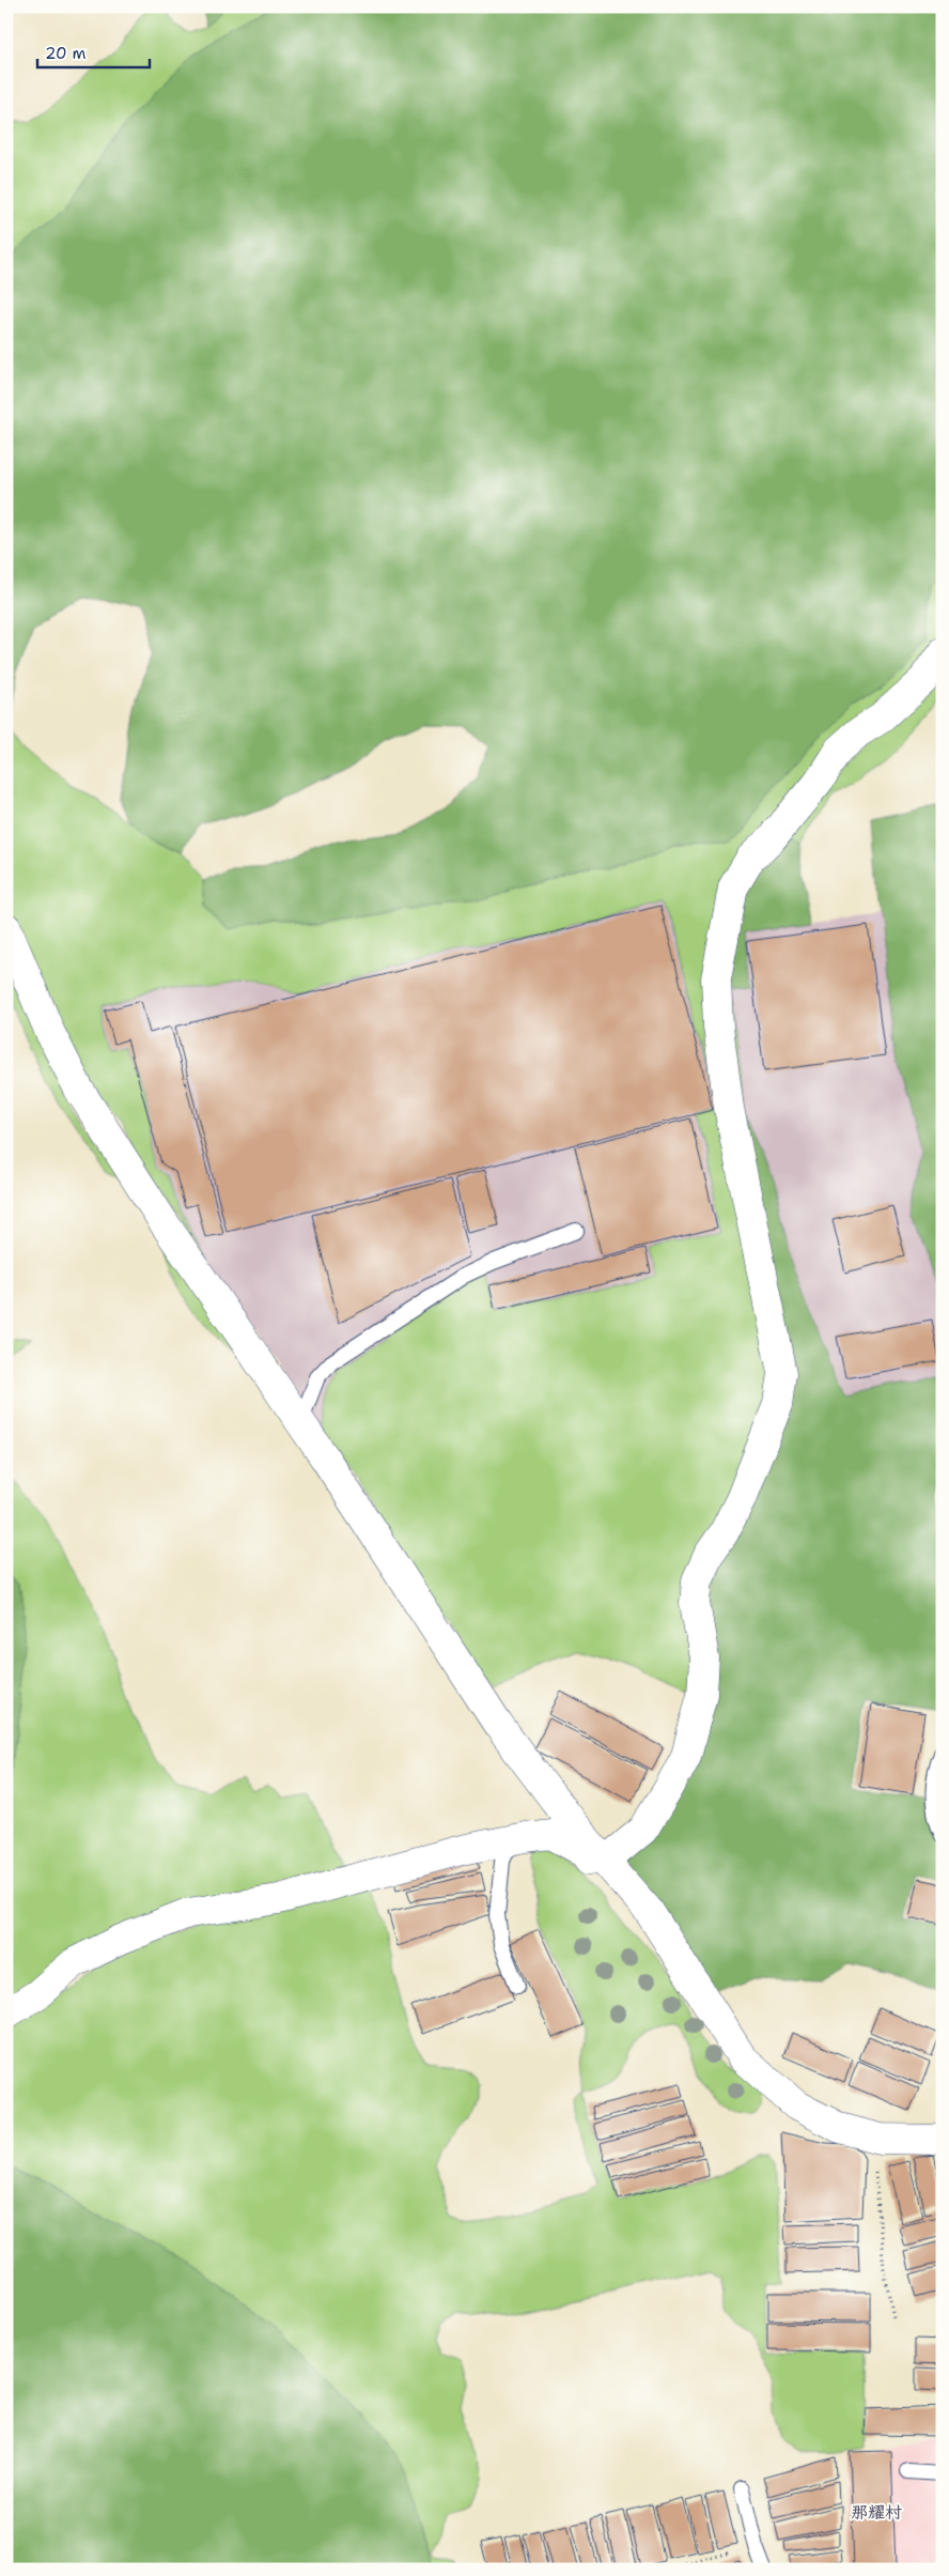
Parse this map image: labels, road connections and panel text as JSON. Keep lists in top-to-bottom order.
{
  "districts": ["那耀村"],
  "scale_bar": "20 m"
}
